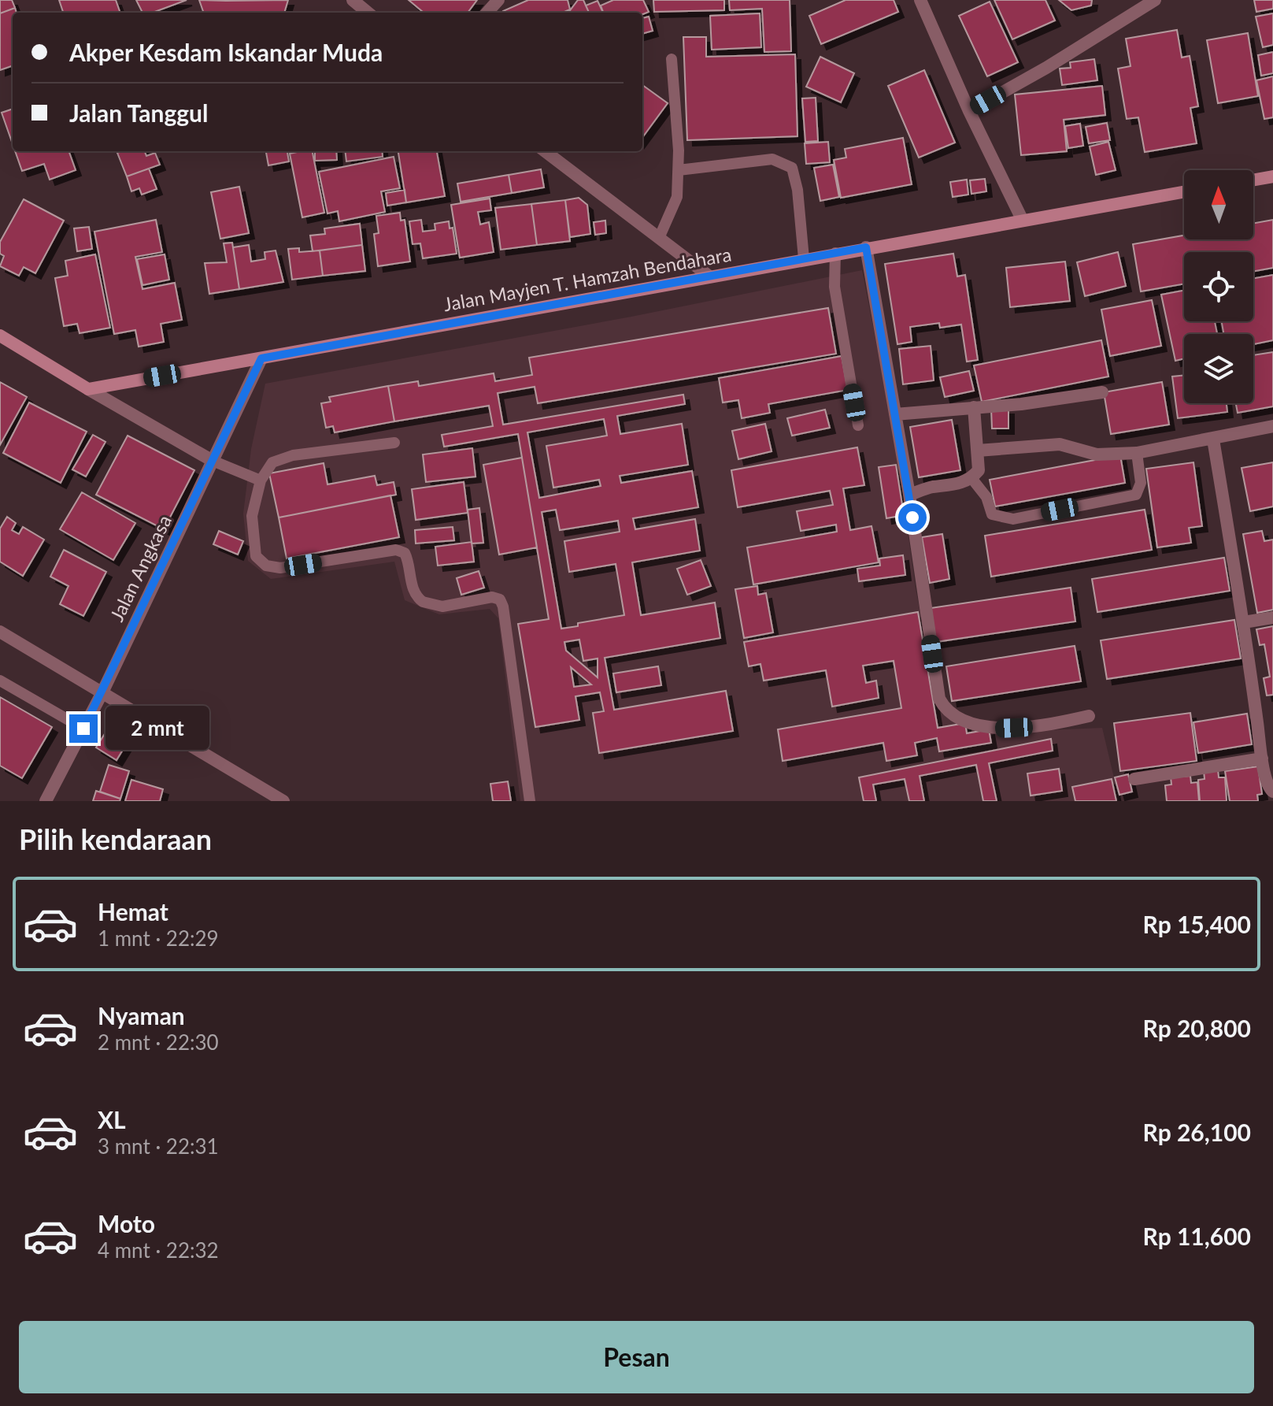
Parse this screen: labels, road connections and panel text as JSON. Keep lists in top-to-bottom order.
{
  "streets": {
    "street": ["Jalan Mayjen T. Hamzah Bendahara", "Jalan Angkasa"]
  },
  "crossings": [
    ["Jalan Mayjen T. Hamzah Bendahara", "Jalan Angkasa"]
  ],
  "north": "top",
  "page": {
    "banner": ["Akper Kesdam Iskandar Muda", "Jalan Tanggul"],
    "bubble": "2 mnt",
    "heading": "Pilih kendaraan",
    "list": [
      {
        "name": "Hemat",
        "note": "1 mnt · 22:29",
        "value": "Rp 15,400"
      },
      {
        "name": "Nyaman",
        "note": "2 mnt · 22:30",
        "value": "Rp 20,800"
      },
      {
        "name": "XL",
        "note": "3 mnt · 22:31",
        "value": "Rp 26,100"
      },
      {
        "name": "Moto",
        "note": "4 mnt · 22:32",
        "value": "Rp 11,600"
      }
    ],
    "buttons": "Pesan"
  }
}
